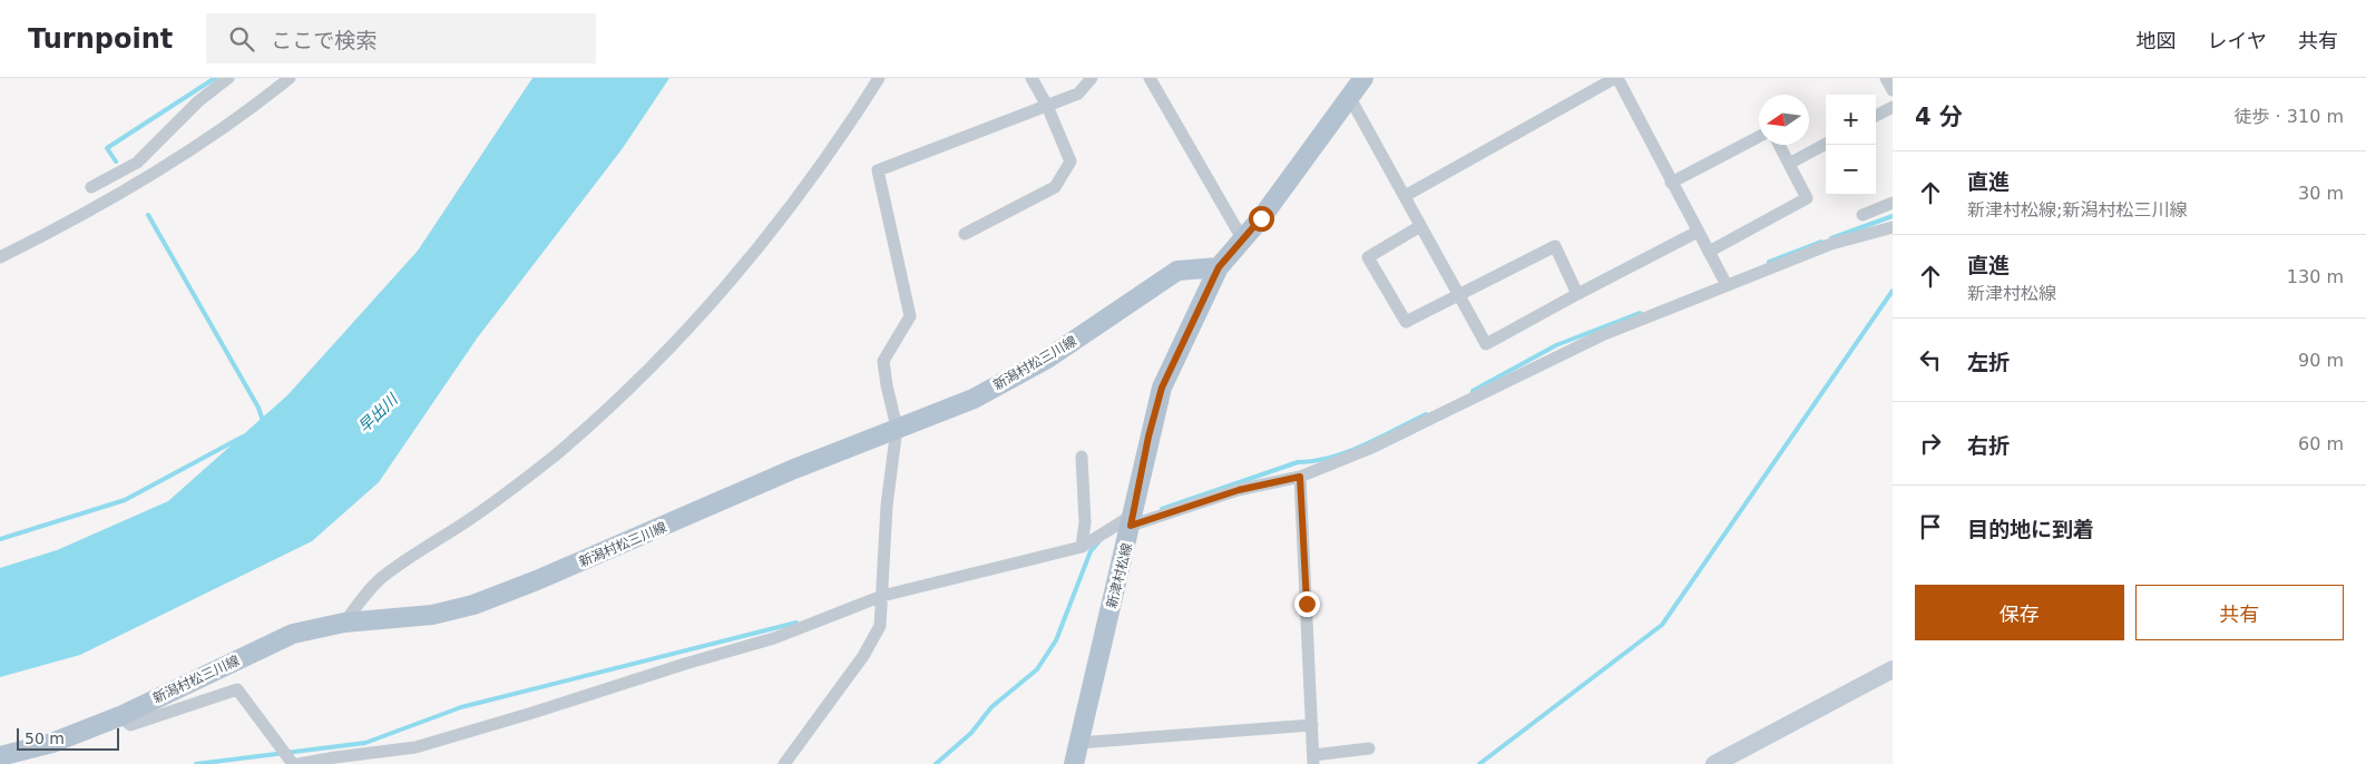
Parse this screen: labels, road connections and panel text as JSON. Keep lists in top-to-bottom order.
{
  "streets": {
    "main road": ["新潟村松三川線", "新津村松線"]
  },
  "crossings": [
    ["新潟村松三川線", "新津村松線"]
  ],
  "water": ["早出川"],
  "scale_bar": "50 m",
  "north": "left",
  "page": {
    "header": "Turnpoint",
    "search": "ここで検索",
    "nav": ["地図", "レイヤ", "共有"],
    "heading": ["4 分", "徒歩 · 310 m"],
    "map_buttons": ["+", "−"],
    "list": [
      ["直進", "新津村松線;新潟村松三川線", "30 m"],
      ["直進", "新津村松線", "130 m"],
      ["左折", "90 m"],
      ["右折", "60 m"],
      "目的地に到着"
    ],
    "buttons": ["保存", "共有"],
    "scale": "50 m"
  }
}
